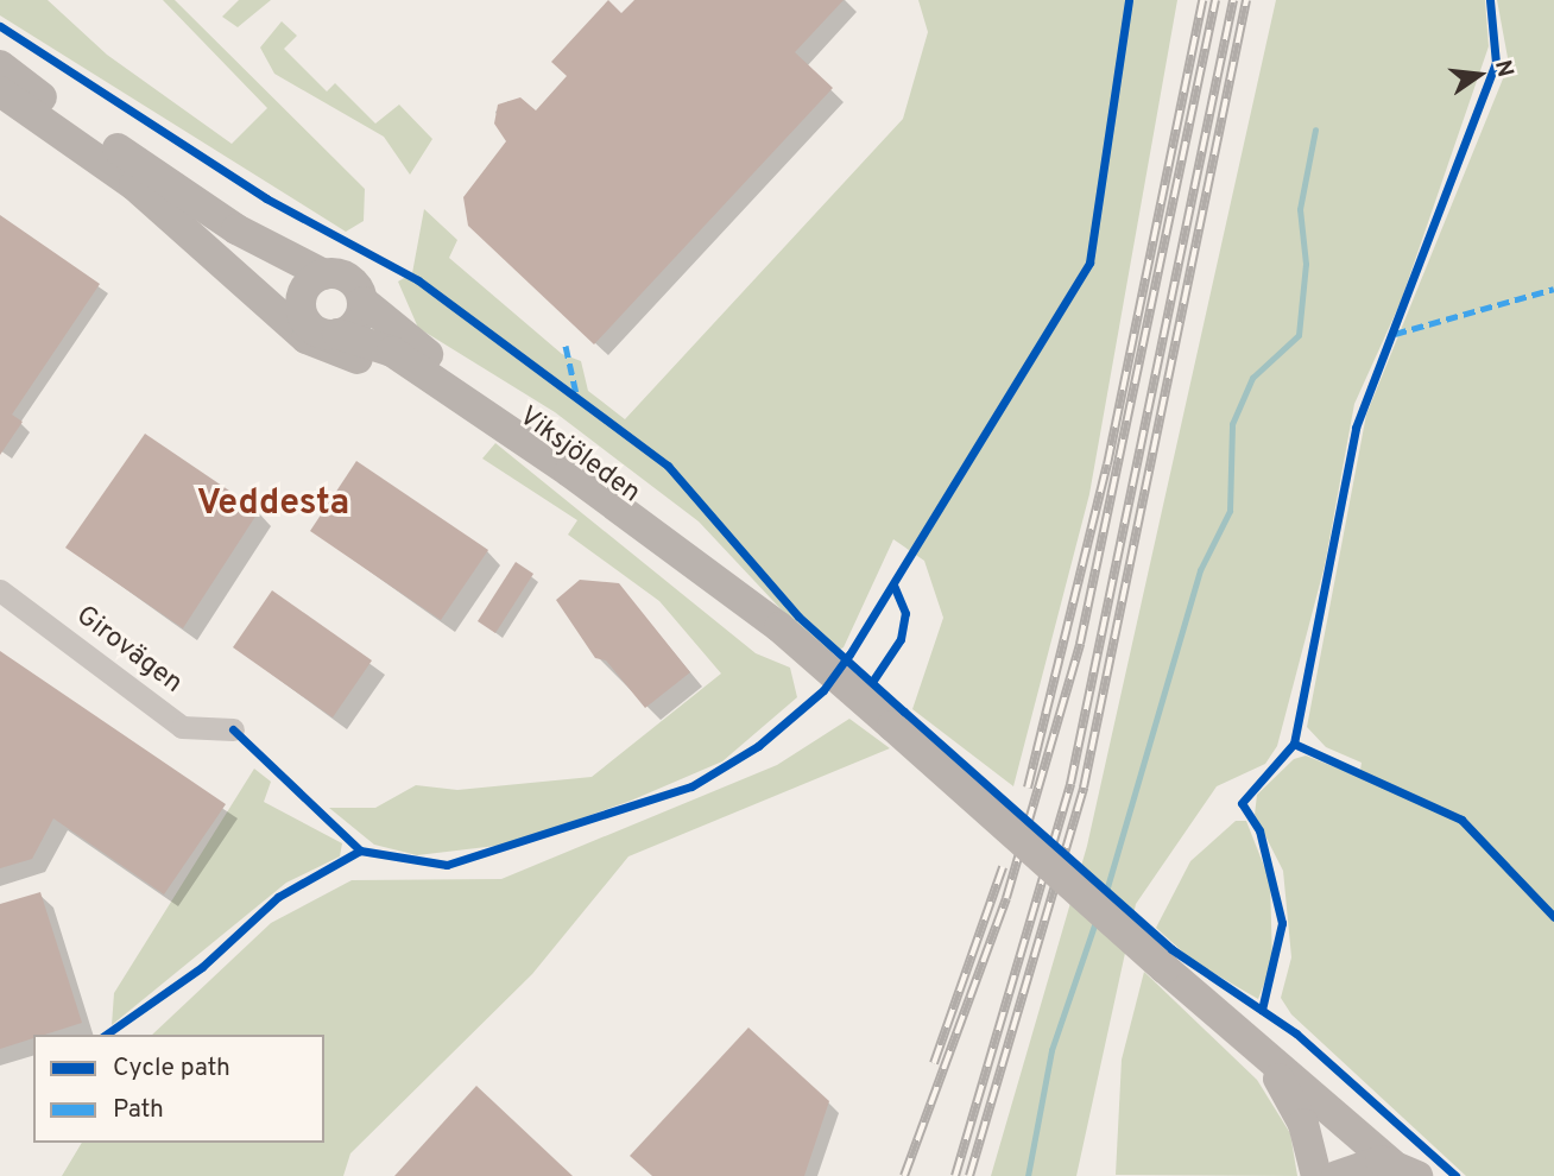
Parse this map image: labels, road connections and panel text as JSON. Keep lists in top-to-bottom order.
{
  "streets": {
    "main road": ["Viksjöleden"],
    "street": ["Girovägen"]
  },
  "districts": ["Veddesta"],
  "legend": ["Cycle path", "Path"],
  "north": "right"
}
